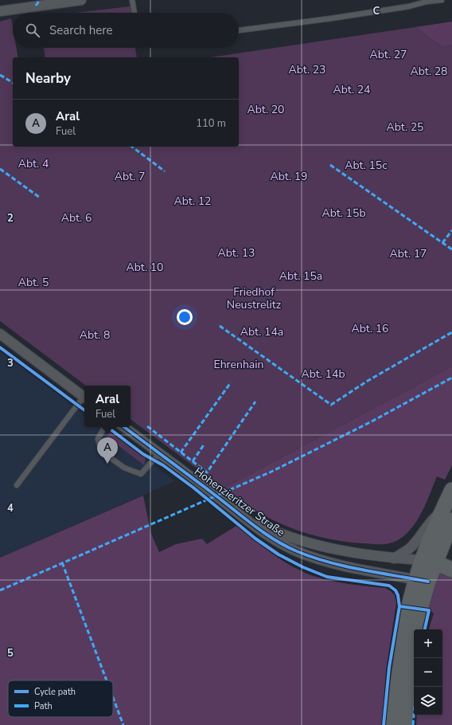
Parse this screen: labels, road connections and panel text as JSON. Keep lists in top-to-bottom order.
{
  "streets": {
    "street": ["Hohenzieritzer Straße"]
  },
  "parks": [
    "Abt. 27",
    "Abt. 23",
    "Abt. 28",
    "Abt. 24",
    "Abt. 20",
    "Abt. 25",
    "Abt. 4",
    "Abt. 15c",
    "Abt. 7",
    "Abt. 19",
    "Abt. 12",
    "Abt. 15b",
    "Abt. 6",
    "Abt. 13",
    "Abt. 17",
    "Abt. 10",
    "Abt. 15a",
    "Abt. 5",
    "Friedhof Neustrelitz",
    "Abt. 16",
    "Abt. 14a",
    "Abt. 8",
    "Ehrenhain",
    "Abt. 14b"
  ],
  "legend": ["Cycle path", "Path"],
  "page": {
    "search": "Search here",
    "heading": "Nearby",
    "list": [
      {
        "mark": "A",
        "name": "Aral",
        "note": "Fuel",
        "value": "110 m"
      }
    ],
    "popup": ["Aral", "Fuel"],
    "pins": "A",
    "map_buttons": ["+", "−"]
  },
  "grid": {
    "columns": ["C"],
    "rows": [
      "2",
      "3",
      "4",
      "5"
    ]
  }
}
